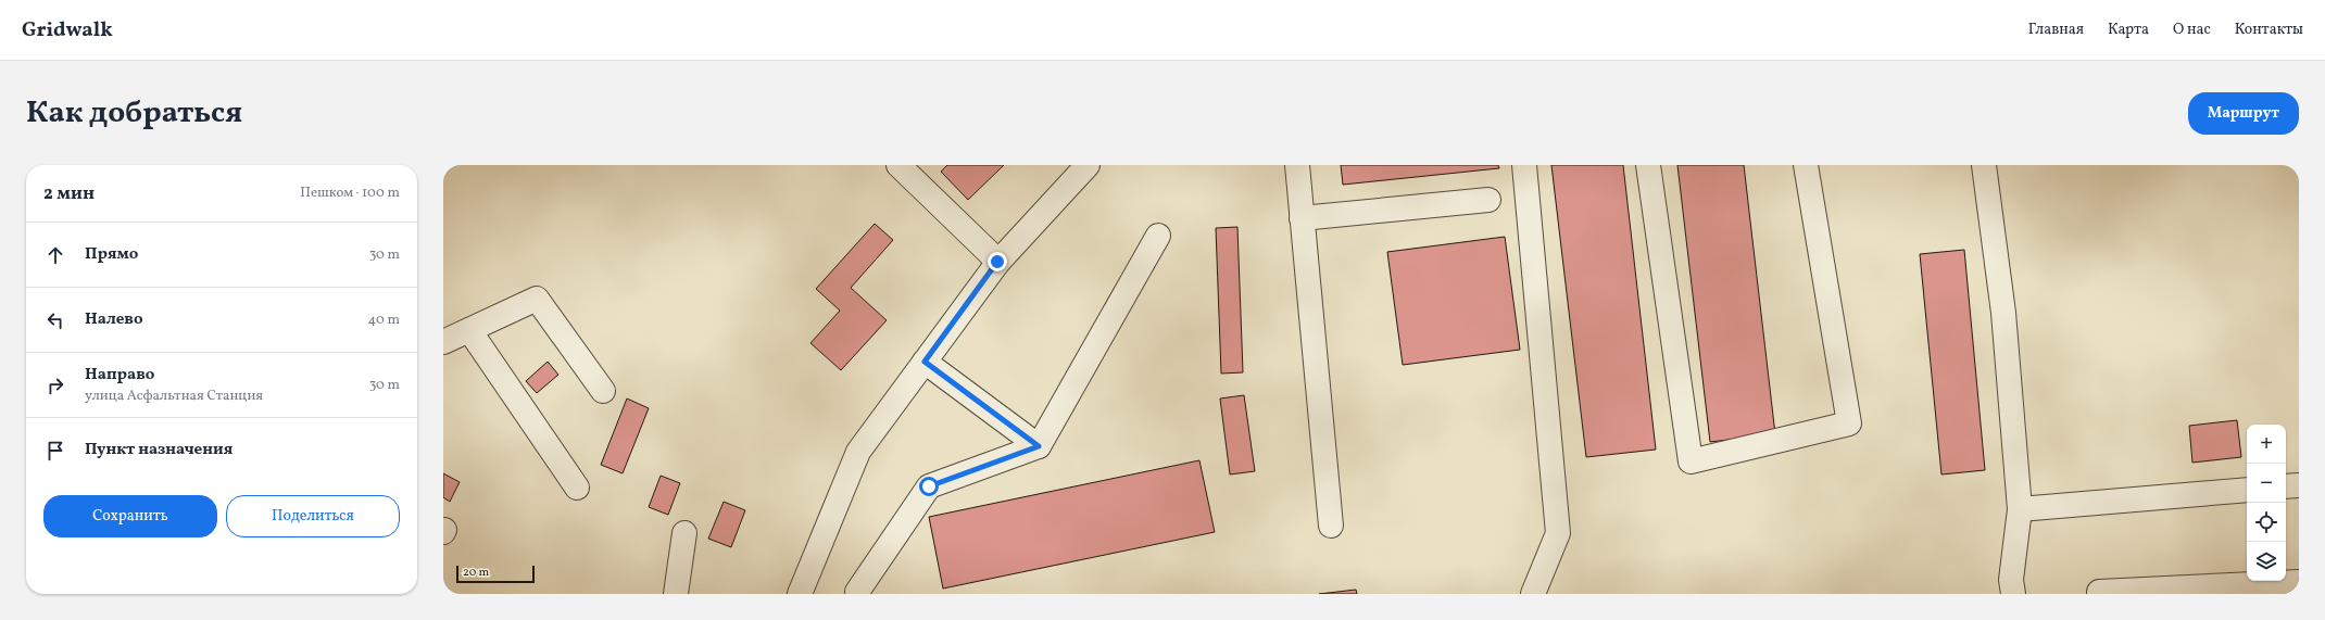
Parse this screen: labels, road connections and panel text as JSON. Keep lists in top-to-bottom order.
{
  "scale_bar": "20 m",
  "page": {
    "header": "Gridwalk",
    "nav": [
      "Главная",
      "Карта",
      "О нас",
      "Контакты"
    ],
    "title": "Как добраться",
    "buttons": [
      "Маршрут",
      ["Сохранить", "Поделиться"]
    ],
    "heading": ["2 мин", "Пешком · 100 m"],
    "list": [
      ["Прямо", "30 m"],
      ["Налево", "40 m"],
      ["Направо", "улица Асфальтная Станция", "30 m"],
      "Пункт назначения"
    ],
    "map_buttons": ["+", "−"],
    "scale": "20 m"
  }
}
